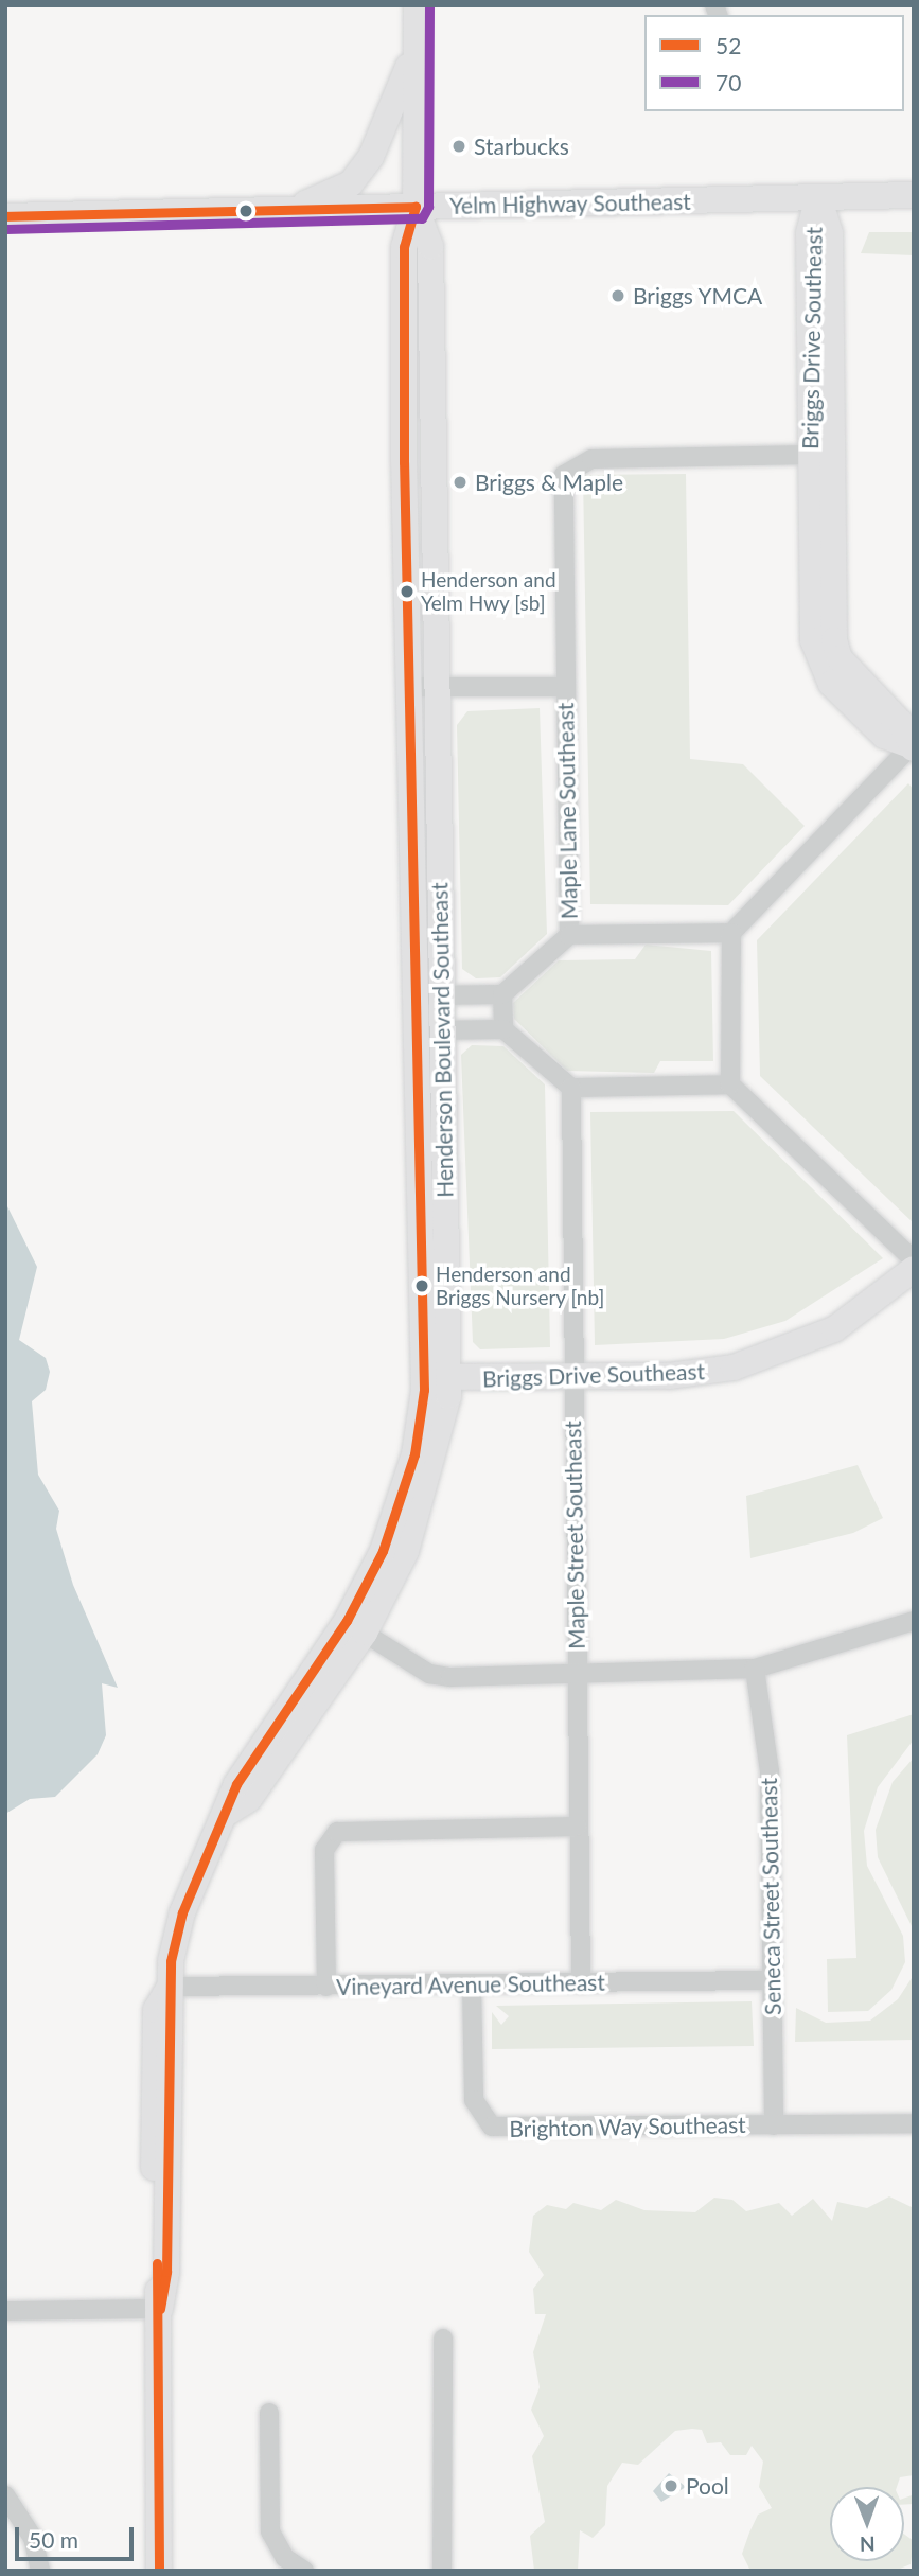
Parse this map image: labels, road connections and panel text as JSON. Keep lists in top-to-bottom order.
{
  "streets": {
    "main road": ["Yelm Highway Southeast", "Briggs Drive Southeast", "Henderson Boulevard Southeast"],
    "street": [
      "Maple Lane Southeast",
      "Maple Street Southeast",
      "Seneca Street Southeast",
      "Vineyard Avenue Southeast",
      "Brighton Way Southeast"
    ]
  },
  "crossings": [
    ["Yelm Highway Southeast", "Briggs Drive Southeast"],
    ["Yelm Highway Southeast", "Henderson Boulevard Southeast"],
    ["Briggs Drive Southeast", "Maple Lane Southeast"],
    ["Briggs Drive Southeast", "Henderson Boulevard Southeast"],
    ["Briggs Drive Southeast", "Maple Street Southeast"],
    ["Maple Lane Southeast", "Henderson Boulevard Southeast"],
    ["Henderson Boulevard Southeast", "Vineyard Avenue Southeast"],
    ["Maple Street Southeast", "Vineyard Avenue Southeast"],
    ["Seneca Street Southeast", "Vineyard Avenue Southeast"],
    ["Seneca Street Southeast", "Brighton Way Southeast"],
    ["Vineyard Avenue Southeast", "Brighton Way Southeast"]
  ],
  "places": [
    "Starbucks",
    "Briggs YMCA",
    "Briggs & Maple",
    "Henderson and Yelm Hwy [sb]",
    "Henderson and Briggs Nursery [nb]",
    "Pool"
  ],
  "lines": ["transit line 70", "transit line 52"],
  "legend": ["52", "70"],
  "scale_bar": "50 m",
  "north": "bottom"
}
